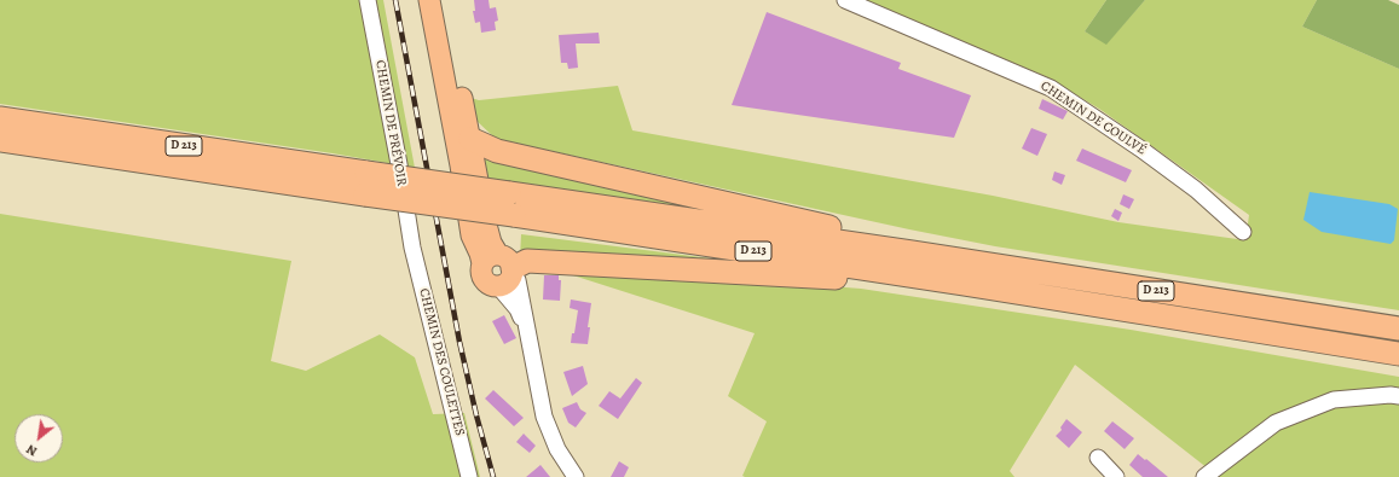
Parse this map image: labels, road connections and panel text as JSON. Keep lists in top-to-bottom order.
{
  "streets": {
    "highway": ["D 213"],
    "street": ["CHEMIN DE COULVÉ", "CHEMIN DE PRÉVOIR", "CHEMIN DES COULETTES"]
  },
  "crossings": [
    ["CHEMIN DE PRÉVOIR", "CHEMIN DES COULETTES"]
  ],
  "north": "bottom left"
}
